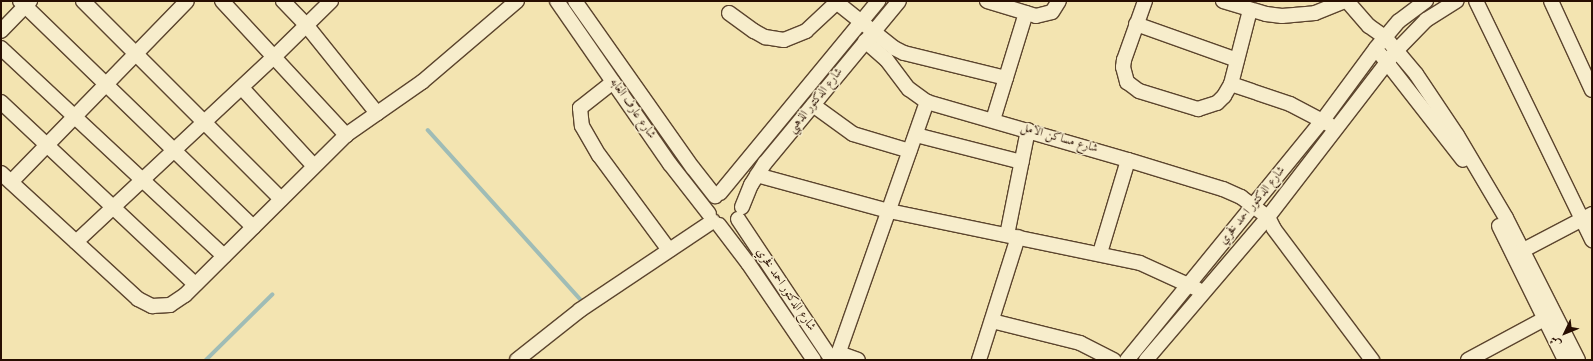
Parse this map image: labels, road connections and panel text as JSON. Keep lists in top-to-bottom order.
{
  "streets": {
    "street": [
      "شارع الدكتور الذهبي",
      "شارع عارف الغابه",
      "شارع مساكن الامل",
      "شارع الدكتور احمد فخري"
    ]
  },
  "crossings": [
    ["شارع الدكتور الذهبي", "شارع عارف الغابه"],
    ["شارع الدكتور الذهبي", "شارع مساكن الامل"],
    ["شارع الدكتور الذهبي", "شارع الدكتور احمد فخري"],
    ["شارع عارف الغابه", "شارع الدكتور احمد فخري"],
    ["شارع مساكن الامل", "شارع الدكتور احمد فخري"]
  ],
  "north": "bottom left"
}
